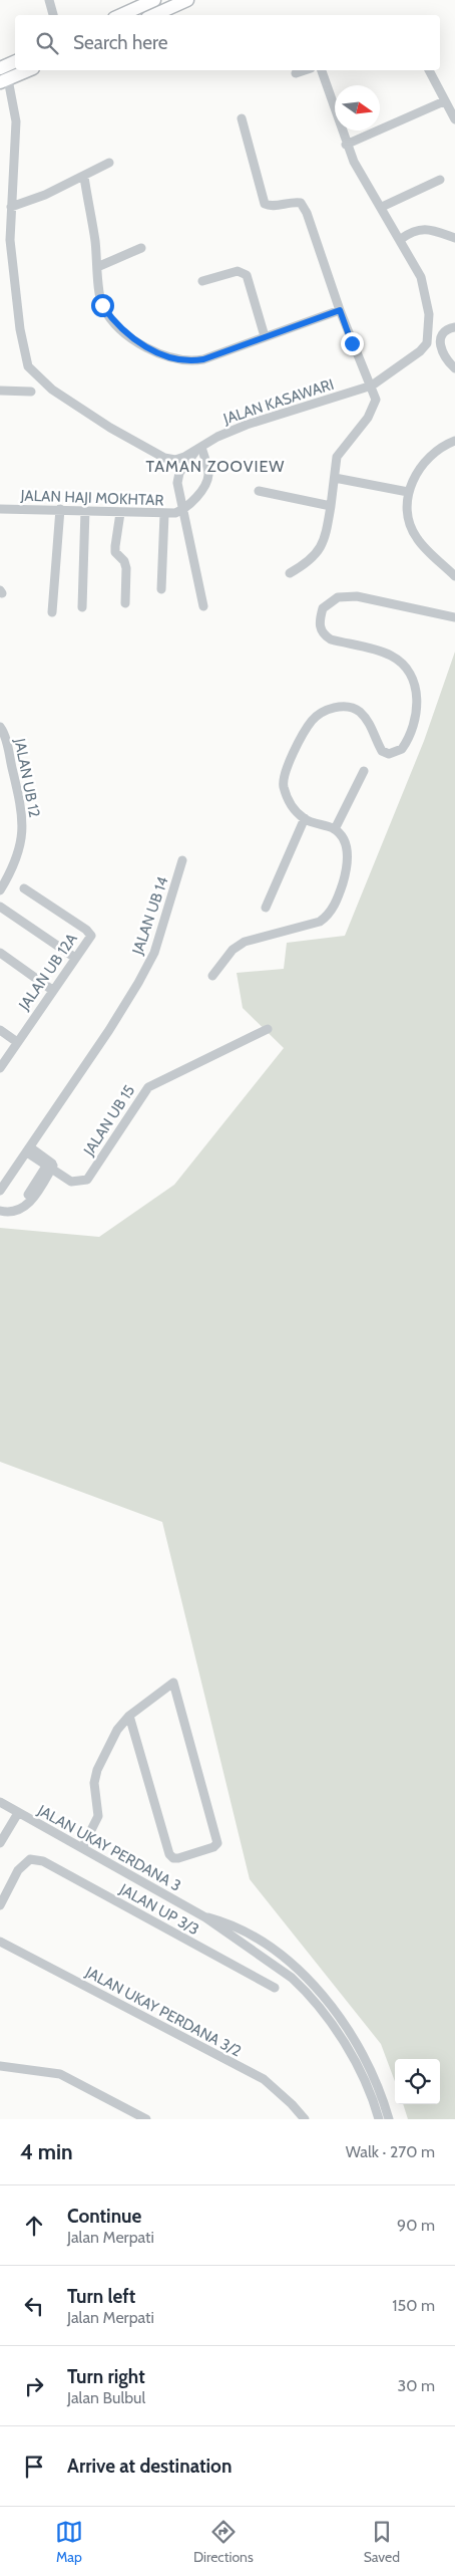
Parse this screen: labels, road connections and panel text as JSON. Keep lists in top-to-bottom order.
{
  "streets": {
    "street": [
      "JALAN KASAWARI",
      "JALAN HAJI MOKHTAR",
      "JALAN UB 12",
      "JALAN UB 14",
      "JALAN UB 12A",
      "JALAN UB 15",
      "JALAN UKAY PERDANA 3",
      "JALAN UP 3/3",
      "JALAN UKAY PERDANA 3/2"
    ]
  },
  "crossings": [
    ["JALAN UB 14", "JALAN UB 15"]
  ],
  "districts": ["TAMAN ZOOVIEW"],
  "north": "right",
  "page": {
    "search": "Search here",
    "heading": ["4 min", "Walk · 270 m"],
    "list": [
      ["Continue", "Jalan Merpati", "90 m"],
      ["Turn left", "Jalan Merpati", "150 m"],
      ["Turn right", "Jalan Bulbul", "30 m"],
      "Arrive at destination"
    ],
    "nav": ["Map", "Directions", "Saved"]
  }
}
